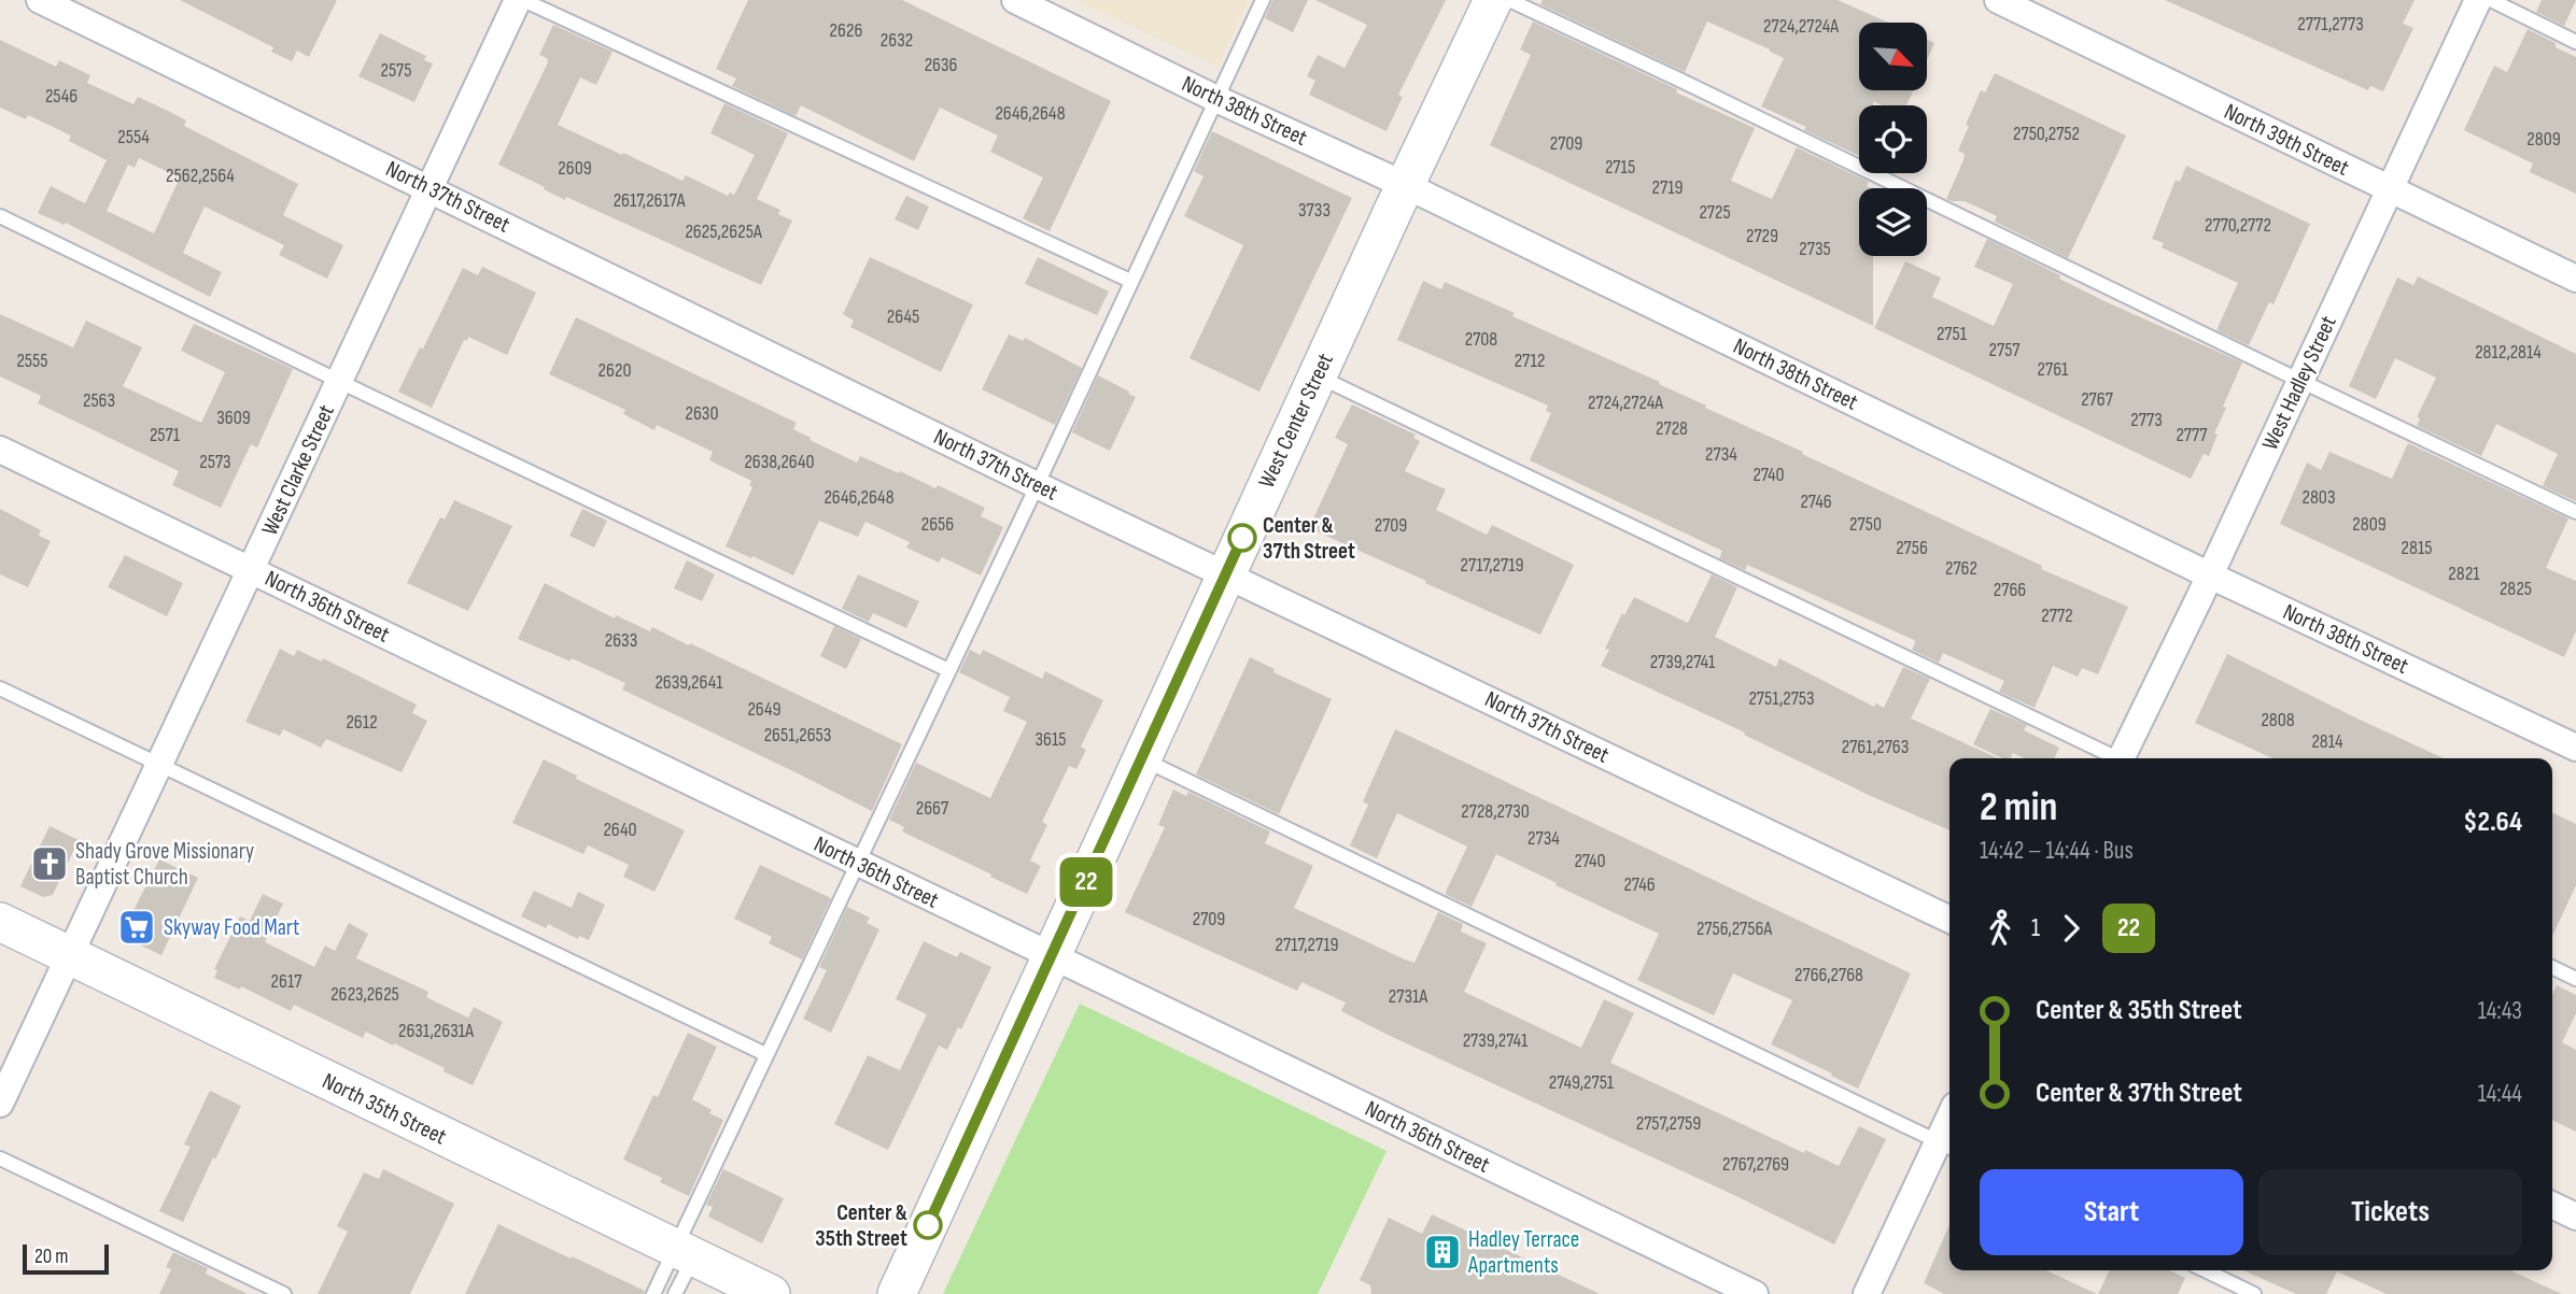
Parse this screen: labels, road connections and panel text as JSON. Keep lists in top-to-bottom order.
{
  "streets": {
    "street": [
      "North 38th Street",
      "North 39th Street",
      "North 37th Street",
      "West Hadley Street",
      "West Center Street",
      "West Clarke Street",
      "North 36th Street",
      "North 35th Street"
    ]
  },
  "crossings": [
    ["North 38th Street", "West Hadley Street"],
    ["North 38th Street", "West Center Street"],
    ["North 39th Street", "West Hadley Street"],
    ["North 37th Street", "West Center Street"],
    ["North 37th Street", "West Clarke Street"],
    ["West Center Street", "North 36th Street"],
    ["West Clarke Street", "North 36th Street"],
    ["West Clarke Street", "North 35th Street"]
  ],
  "places": {
    "other": ["Center & 37th Street", "Center & 35th Street"],
    "church": ["Shady Grove Missionary Baptist Church"],
    "supermarket": ["Skyway Food Mart"],
    "building": ["Hadley Terrace Apartments"]
  },
  "lines": ["bus line 22"],
  "house_numbers": [
    "2771,2773",
    "2724,2724A",
    "2626",
    "2632",
    "2636",
    "2575",
    "2546",
    "2646,2648",
    "2750,2752",
    "2554",
    "2809",
    "2709",
    "2715",
    "2609",
    "2562,2564",
    "2719",
    "2617,2617A",
    "3733",
    "2725",
    "2770,2772",
    "2625,2625A",
    "2729",
    "2735",
    "2645",
    "2751",
    "2708",
    "2757",
    "2812,2814",
    "2555",
    "2712",
    "2761",
    "2620",
    "2767",
    "2563",
    "2724,2724A",
    "2630",
    "3609",
    "2773",
    "2728",
    "2571",
    "2777",
    "2734",
    "2573",
    "2638,2640",
    "2740",
    "2646,2648",
    "2803",
    "2746",
    "2656",
    "2750",
    "2809",
    "2709",
    "2756",
    "2815",
    "2717,2719",
    "2762",
    "2821",
    "2825",
    "2766",
    "2772",
    "2633",
    "2739,2741",
    "2639,2641",
    "2751,2753",
    "2649",
    "2808",
    "2612",
    "2651,2653",
    "3615",
    "2814",
    "2761,2763",
    "2667",
    "2728,2730",
    "2640",
    "2734",
    "2740",
    "2746",
    "2709",
    "2756,2756A",
    "2717,2719",
    "2766,2768",
    "2617",
    "2623,2625",
    "2731A",
    "2631,2631A",
    "2739,2741",
    "2749,2751",
    "2757,2759",
    "2767,2769"
  ],
  "scale_bar": "20 m",
  "north": "bottom right",
  "page": {
    "on_map": "22",
    "heading": ["2 min", "14:42 – 14:44 · Bus", "$2.64"],
    "legs": ["1", "22"],
    "list": [
      {
        "name": "Center & 35th Street",
        "value": "14:43"
      },
      {
        "name": "Center & 37th Street",
        "value": "14:44"
      }
    ],
    "buttons": ["Start", "Tickets"],
    "scale": "20 m"
  }
}
